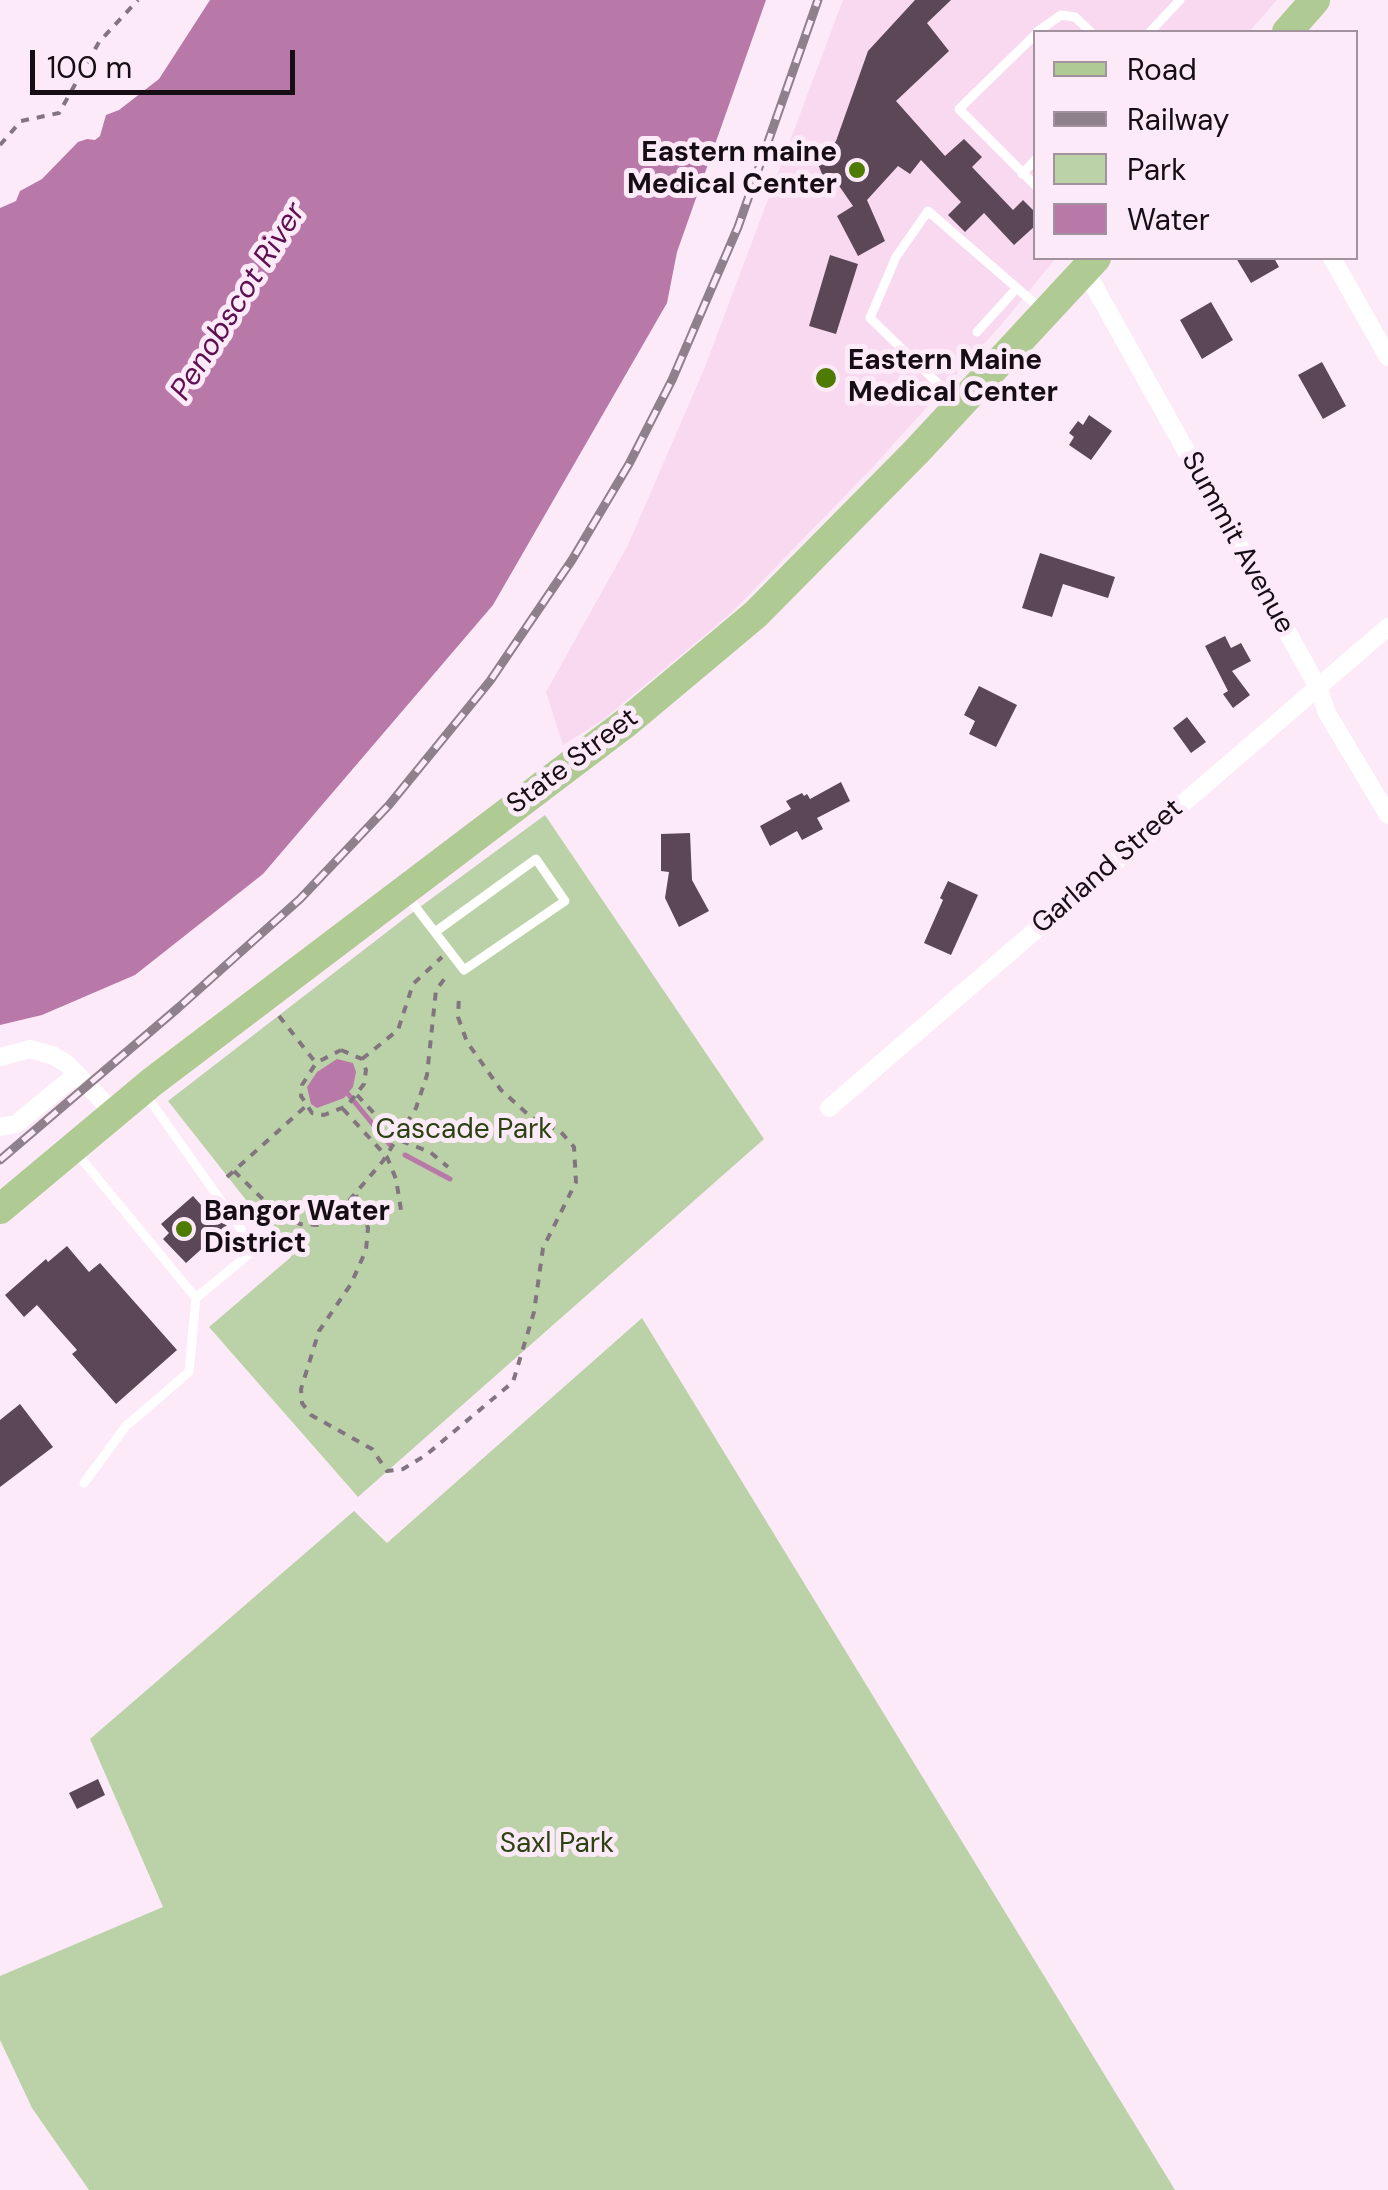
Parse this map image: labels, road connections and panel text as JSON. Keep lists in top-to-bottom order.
{
  "streets": {
    "main road": ["State Street"],
    "street": ["Summit Avenue", "Garland Street"]
  },
  "crossings": [
    ["Summit Avenue", "State Street"],
    ["Summit Avenue", "Garland Street"]
  ],
  "water": ["Penobscot River"],
  "parks": ["Cascade Park", "Saxl Park"],
  "places": ["Eastern maine Medical Center", "Eastern Maine Medical Center", "Bangor Water District"],
  "legend": [
    "Road",
    "Railway",
    "Park",
    "Water"
  ],
  "scale_bar": "100 m"
}
